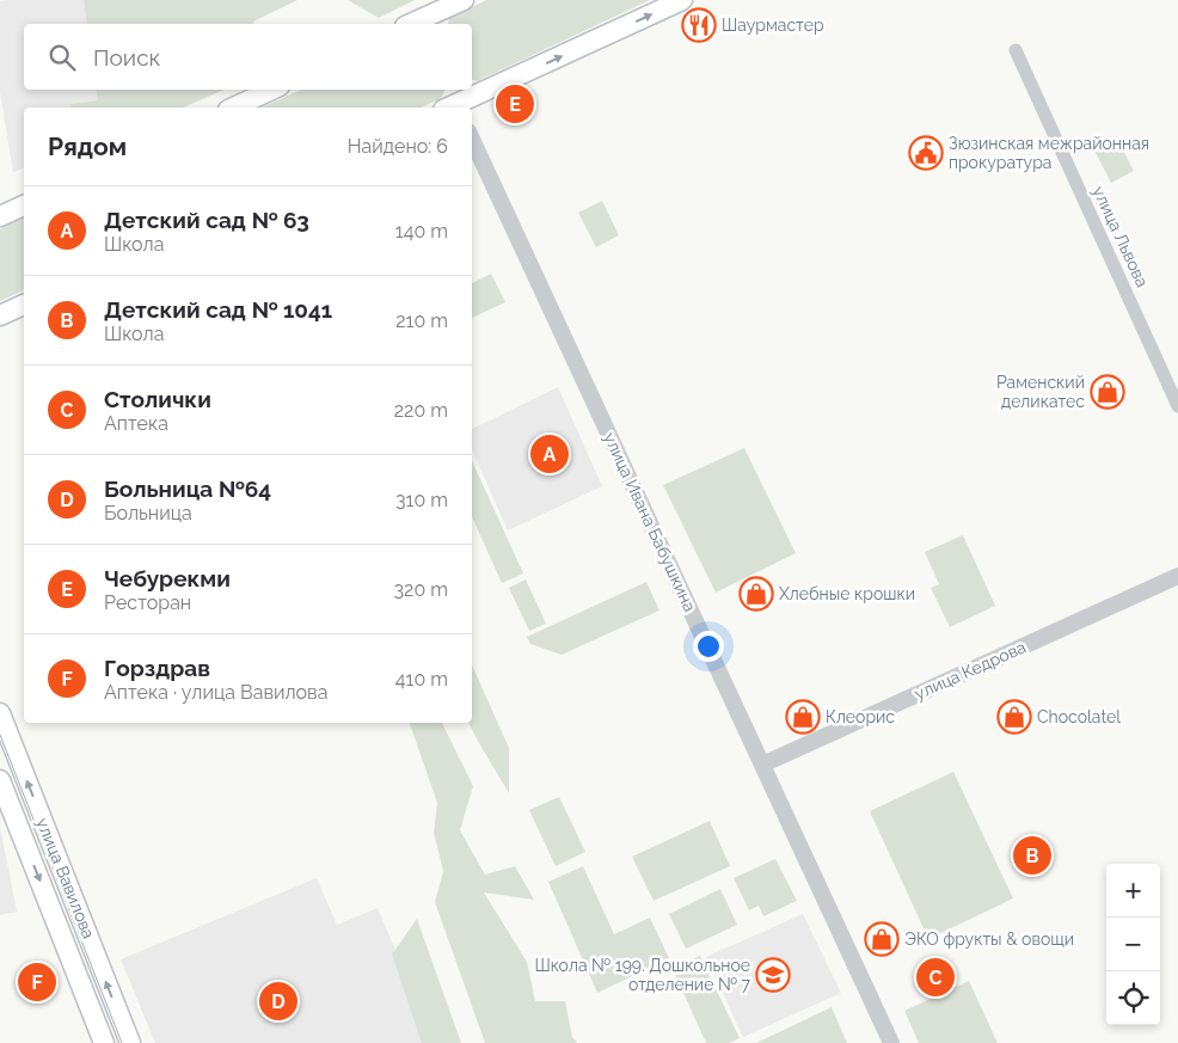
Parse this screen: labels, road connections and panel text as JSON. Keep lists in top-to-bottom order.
{
  "streets": {
    "main road": ["улица Вавилова"],
    "street": ["улица Львова", "улица Ивана Бабушкина", "улица Кедрова"]
  },
  "crossings": [
    ["улица Ивана Бабушкина", "улица Кедрова"]
  ],
  "places": {
    "restaurant": ["Шаурмастер"],
    "public building": ["Зюзинская межрайонная прокуратура"],
    "shop": [
      "Раменский деликатес",
      "Хлебные крошки",
      "Клеорис",
      "Chocolatel",
      "ЭКО фрукты & овощи"
    ],
    "school or university": ["Школа № 199. Дошкольное отделение № 7"]
  },
  "page": {
    "search": "Поиск",
    "pins": [
      "E",
      "A",
      "B",
      "C",
      "F",
      "D"
    ],
    "heading": ["Рядом", "Найдено: 6"],
    "list": [
      {
        "mark": "A",
        "name": "Детский сад № 63",
        "note": "Школа",
        "value": "140 m"
      },
      {
        "mark": "B",
        "name": "Детский сад № 1041",
        "note": "Школа",
        "value": "210 m"
      },
      {
        "mark": "C",
        "name": "Столички",
        "note": "Аптека",
        "value": "220 m"
      },
      {
        "mark": "D",
        "name": "Больница №64",
        "note": "Больница",
        "value": "310 m"
      },
      {
        "mark": "E",
        "name": "Чебурекми",
        "note": "Ресторан",
        "value": "320 m"
      },
      {
        "mark": "F",
        "name": "Горздрав",
        "note": "Аптека · улица Вавилова",
        "value": "410 m"
      }
    ],
    "map_buttons": ["+", "−"]
  }
}
